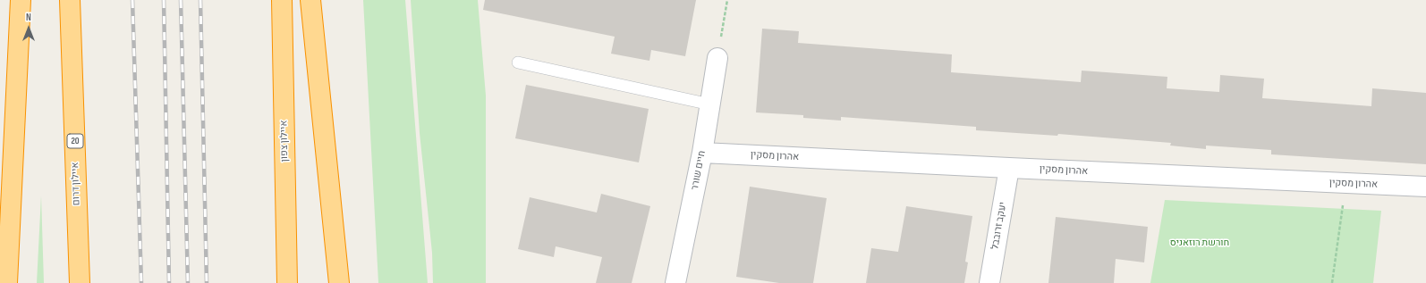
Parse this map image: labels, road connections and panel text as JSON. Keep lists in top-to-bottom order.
{
  "streets": {
    "highway": ["20", "איילון צפון", "איילון דרום"],
    "street": ["אהרון מסקין", "חיים שורר", "יעקב זרובבל"]
  },
  "crossings": [
    ["אהרון מסקין", "חיים שורר"],
    ["אהרון מסקין", "יעקב זרובבל"]
  ],
  "parks": ["חורשת רוזאניס"],
  "north": "top"
}
